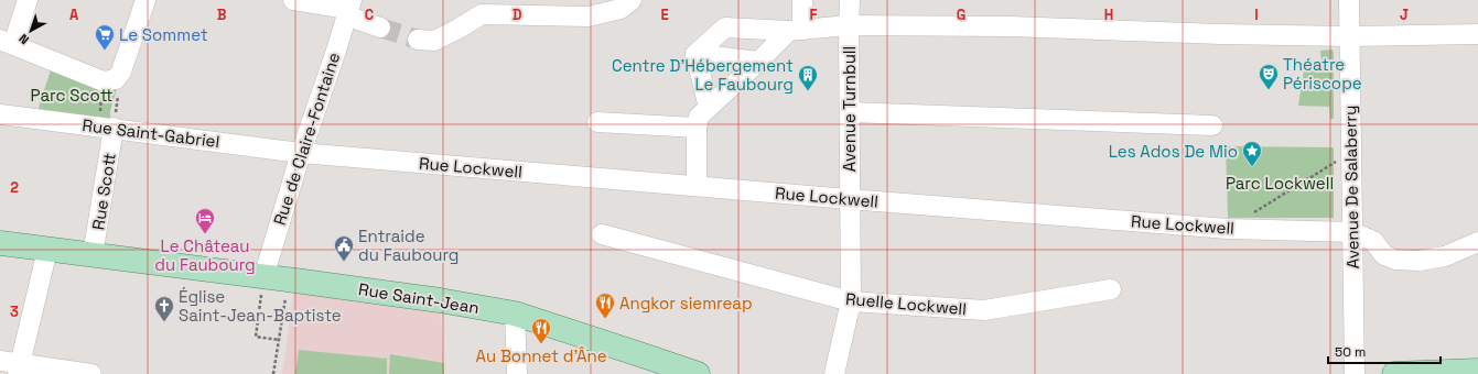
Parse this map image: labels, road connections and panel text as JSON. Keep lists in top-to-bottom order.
{
  "streets": {
    "main road": ["Rue Saint-Jean"],
    "street": [
      "Avenue Turnbull",
      "Rue Saint-Gabriel",
      "Rue de Claire-Fontaine",
      "Rue Lockwell",
      "Avenue De Salaberry",
      "Rue Scott",
      "Ruelle Lockwell"
    ]
  },
  "crossings": [
    ["Avenue Turnbull", "Rue Lockwell"],
    ["Avenue Turnbull", "Ruelle Lockwell"],
    ["Rue Saint-Gabriel", "Rue de Claire-Fontaine"],
    ["Rue Saint-Gabriel", "Rue Lockwell"],
    ["Rue Saint-Gabriel", "Rue Scott"],
    ["Rue de Claire-Fontaine", "Rue Lockwell"],
    ["Rue de Claire-Fontaine", "Rue Saint-Jean"],
    ["Rue Lockwell", "Avenue De Salaberry"],
    ["Rue Scott", "Rue Saint-Jean"]
  ],
  "parks": ["Parc Scott", "Parc Lockwell"],
  "places": {
    "supermarket": ["Le Sommet"],
    "theatre": ["Théatre Périscope"],
    "building": ["Centre D'Hébergement Le Faubourg"],
    "place": ["Les Ados De Mio"],
    "hotel": ["Le Château du Faubourg"],
    "public building": ["Entraide du Faubourg"],
    "restaurant": ["Angkor siemreap", "Au Bonnet d'Âne"],
    "church": ["Église Saint-Jean-Baptiste"]
  },
  "scale_bar": "50 m",
  "north": "bottom left",
  "grid": {
    "columns": [
      "A",
      "B",
      "C",
      "D",
      "E",
      "F",
      "G",
      "H",
      "I",
      "J"
    ],
    "rows": ["2", "3"]
  }
}
